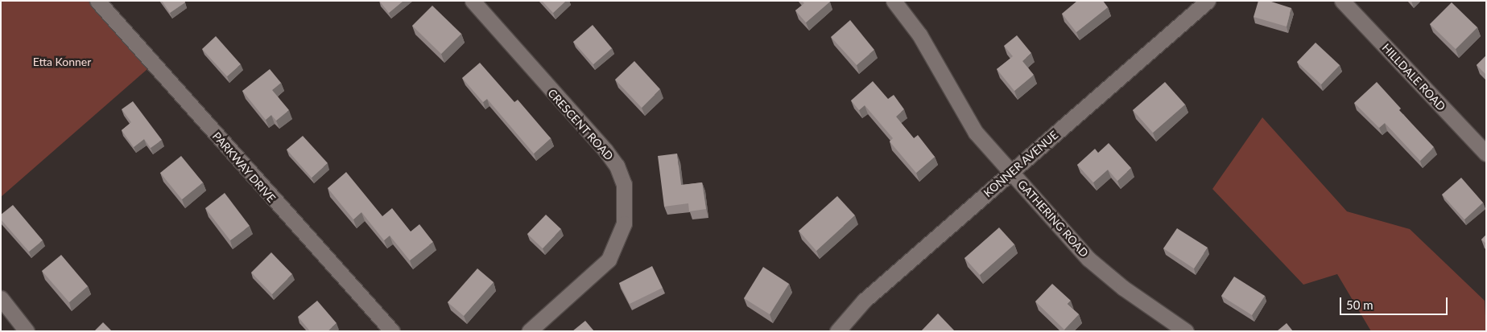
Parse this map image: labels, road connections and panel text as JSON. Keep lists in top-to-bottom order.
{
  "streets": {
    "street": [
      "HILLDALE ROAD",
      "CRESCENT ROAD",
      "KONNER AVENUE",
      "PARKWAY DRIVE",
      "GATHERING ROAD"
    ]
  },
  "crossings": [
    ["KONNER AVENUE", "GATHERING ROAD"]
  ],
  "parks": ["Etta Konner"],
  "scale_bar": "50 m"
}
